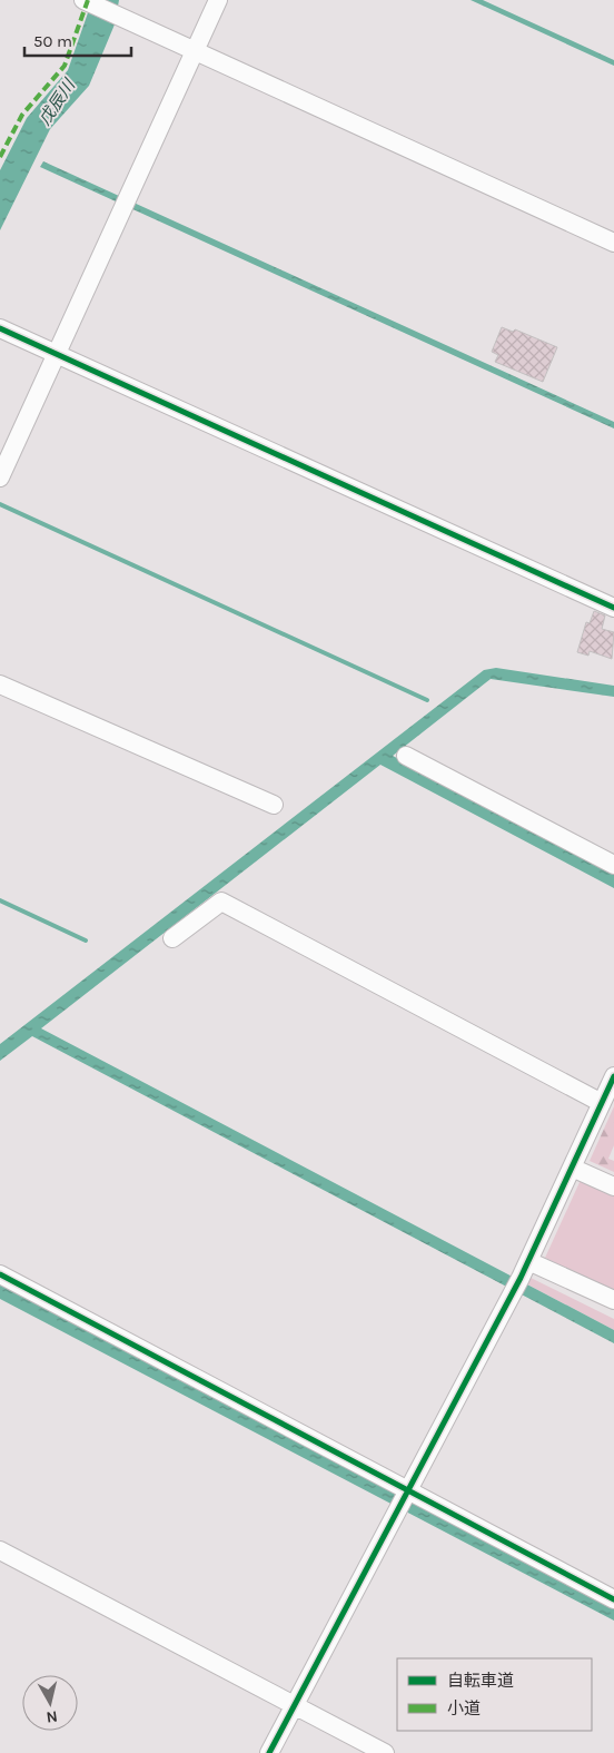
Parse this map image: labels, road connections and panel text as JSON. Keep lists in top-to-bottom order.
{
  "water": ["戊辰川"],
  "legend": ["自転車道", "小道"],
  "scale_bar": "50 m",
  "north": "bottom"
}
